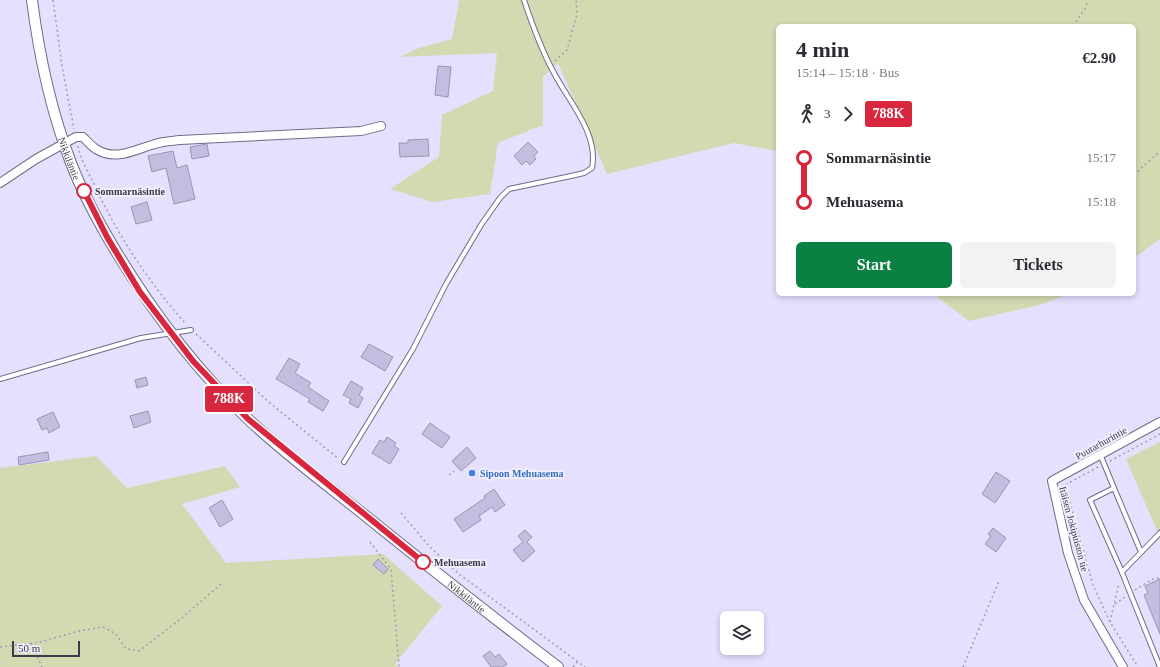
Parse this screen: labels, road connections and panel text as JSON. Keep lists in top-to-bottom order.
{
  "streets": {
    "street": ["Nikkiläntie", "Puutarhurintie", "Itäisen Jokipuiston tie"]
  },
  "crossings": [
    ["Puutarhurintie", "Itäisen Jokipuiston tie"]
  ],
  "places": ["Sommarnäsintie", "Sipoon Mehuasema", "Mehuasema"],
  "lines": ["bus line 788K"],
  "scale_bar": "50 m",
  "page": {
    "on_map": "788K",
    "heading": ["4 min", "15:14 – 15:18 · Bus", "€2.90"],
    "legs": ["3", "788K"],
    "list": [
      {
        "name": "Sommarnäsintie",
        "value": "15:17"
      },
      {
        "name": "Mehuasema",
        "value": "15:18"
      }
    ],
    "buttons": ["Start", "Tickets"],
    "scale": "50 m"
  }
}
